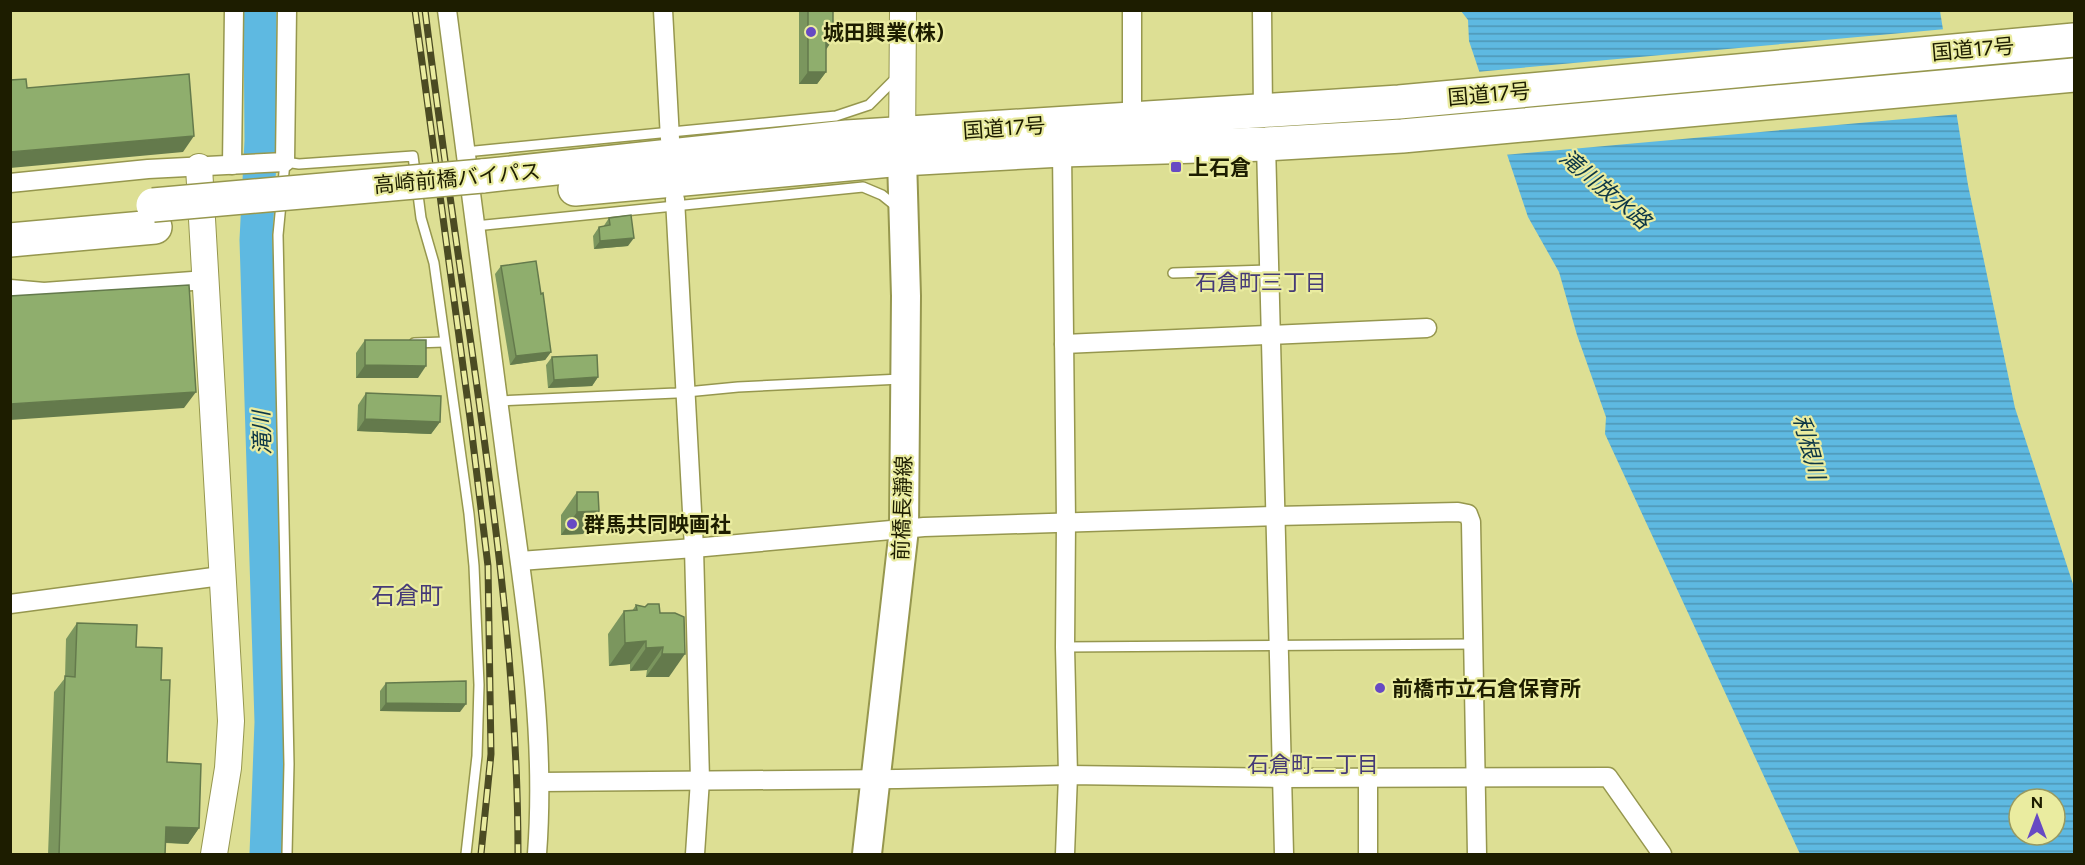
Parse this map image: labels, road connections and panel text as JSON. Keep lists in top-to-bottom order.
{
  "streets": {
    "highway": ["国道17号", "高崎前橋バイパス"],
    "main road": ["前橋長瀞線"]
  },
  "crossings": [
    ["国道17号", "高崎前橋バイパス"],
    ["国道17号", "前橋長瀞線"],
    ["高崎前橋バイパス", "前橋長瀞線"]
  ],
  "districts": ["石倉町三丁目", "石倉町", "石倉町二丁目"],
  "water": ["滝川放水路", "滝川", "利根川"],
  "places": {
    "other": ["城田興業(株)", "群馬共同映画社", "前橋市立石倉保育所"],
    "transit": ["上石倉"]
  },
  "north": "top"
}
